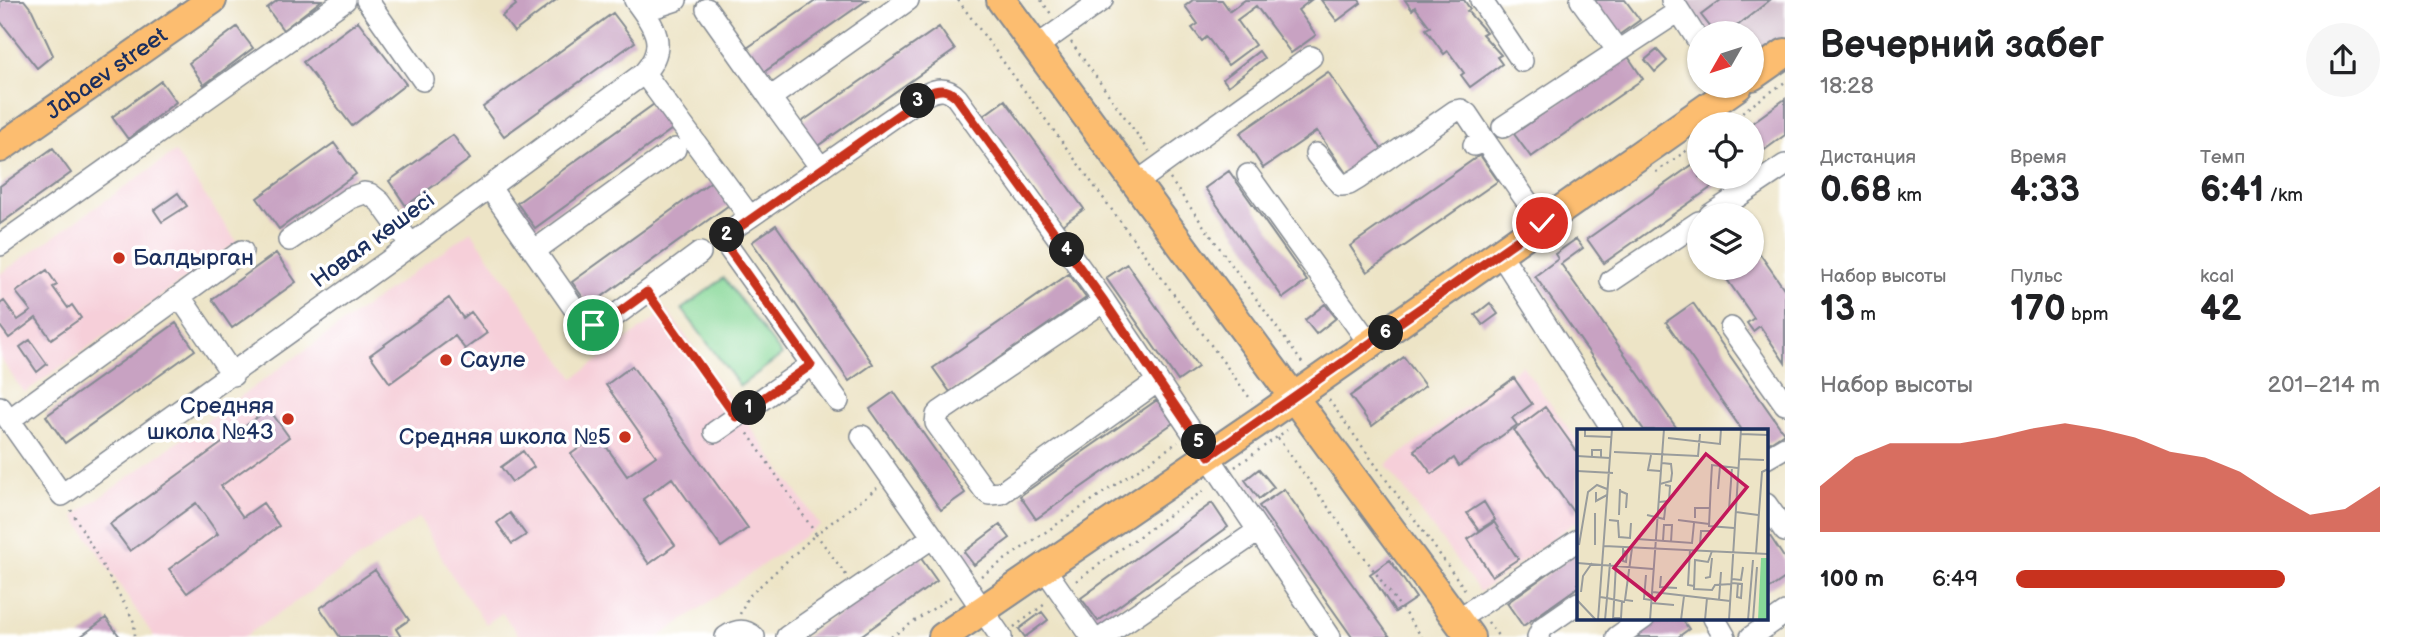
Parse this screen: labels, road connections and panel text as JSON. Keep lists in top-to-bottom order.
{
  "streets": {
    "main road": ["Jabaev street"],
    "street": ["Новая көшесі"]
  },
  "places": [
    "Балдырган",
    "Сауле",
    "Средняя школа №43",
    "Средняя школа №5"
  ],
  "north": "bottom left",
  "page": {
    "heading": ["Вечерний забег", "18:28"],
    "pins": [
      "3",
      "2",
      "4",
      "6",
      "1",
      "5"
    ],
    "stats": [
      ["Дистанция", "0.68 km"],
      ["Время", "4:33"],
      ["Темп", "6:41 /km"],
      ["Набор высоты", "13 m"],
      ["Пульс", "170 bpm"],
      ["kcal", "42"]
    ],
    "chart": ["Набор высоты", "201–214 m"],
    "list": [
      {
        "name": "100 m",
        "note": "6:49"
      }
    ]
  }
}
